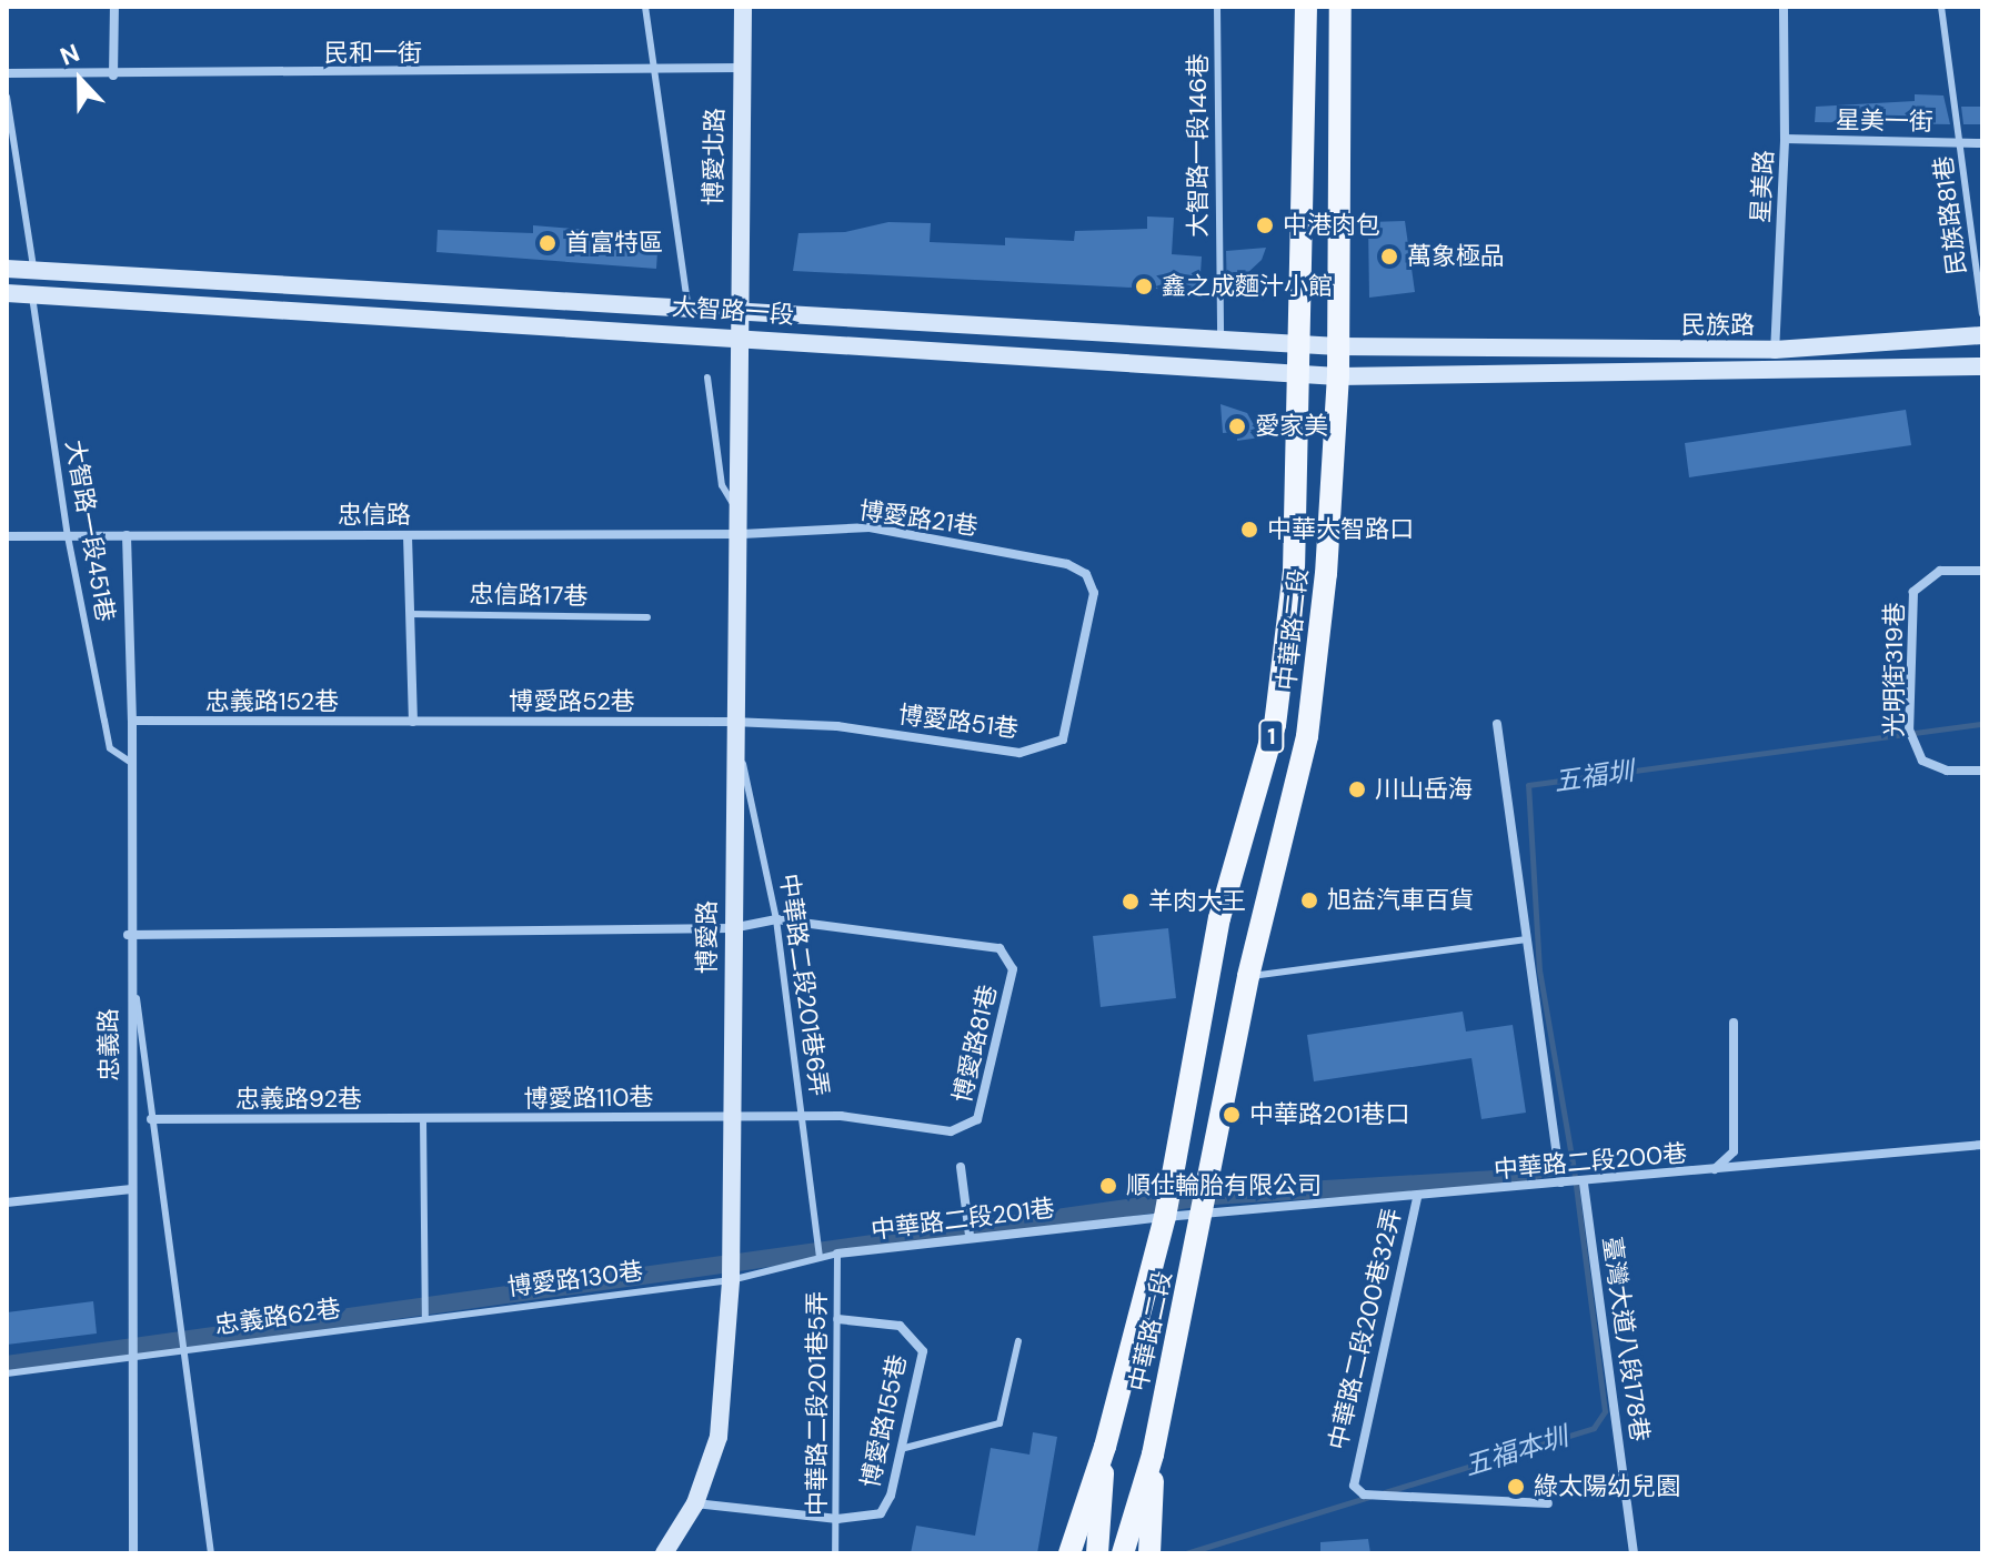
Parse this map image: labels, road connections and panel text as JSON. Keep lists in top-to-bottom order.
{
  "streets": {
    "main road": ["中華路二段", "1"],
    "street": [
      "民和一街",
      "星美一街",
      "博愛北路",
      "星美路",
      "大智路一段",
      "民族路",
      "忠信路",
      "博愛路21巷",
      "光明街319巷",
      "忠義路152巷",
      "博愛路52巷",
      "博愛路51巷",
      "博愛路",
      "博愛路81巷",
      "忠義路",
      "博愛路110巷",
      "忠義路92巷",
      "中華路二段200巷",
      "中華路二段201巷",
      "中華路二段200巷32弄",
      "臺灣大道八段178巷",
      "博愛路155巷"
    ],
    "lane": [
      "大智路一段146巷",
      "民族路81巷",
      "大智路一段451巷",
      "忠信路17巷",
      "中華路二段201巷6弄",
      "博愛路130巷",
      "忠義路62巷",
      "中華路二段201巷5弄"
    ]
  },
  "crossings": [
    ["民和一街", "博愛北路"],
    ["星美一街", "星美路"],
    ["星美一街", "民族路81巷"],
    ["大智路一段146巷", "大智路一段"],
    ["博愛北路", "大智路一段"],
    ["博愛北路", "博愛路"],
    ["星美路", "民族路"],
    ["大智路一段", "民族路"],
    ["大智路一段", "大智路一段451巷"],
    ["大智路一段", "中華路二段"],
    ["大智路一段", "博愛路"],
    ["忠信路", "博愛路21巷"],
    ["忠信路", "大智路一段451巷"],
    ["忠信路", "博愛路"],
    ["忠信路", "忠義路"],
    ["博愛路21巷", "博愛路51巷"],
    ["博愛路21巷", "博愛路"],
    ["大智路一段451巷", "忠義路"],
    ["中華路二段", "中華路二段200巷"],
    ["中華路二段", "中華路二段201巷"],
    ["忠義路152巷", "博愛路52巷"],
    ["忠義路152巷", "忠義路"],
    ["博愛路52巷", "博愛路51巷"],
    ["博愛路52巷", "博愛路"],
    ["博愛路52巷", "中華路二段201巷6弄"],
    ["博愛路51巷", "博愛路"],
    ["博愛路51巷", "中華路二段201巷6弄"],
    ["博愛路", "中華路二段201巷6弄"],
    ["博愛路", "博愛路81巷"],
    ["博愛路", "博愛路110巷"],
    ["博愛路", "中華路二段201巷"],
    ["博愛路", "博愛路130巷"],
    ["博愛路", "博愛路155巷"],
    ["中華路二段201巷6弄", "博愛路81巷"],
    ["中華路二段201巷6弄", "中華路二段201巷"],
    ["博愛路81巷", "忠義路"],
    ["博愛路81巷", "博愛路110巷"],
    ["忠義路", "忠義路62巷"],
    ["博愛路110巷", "忠義路92巷"],
    ["中華路二段200巷", "中華路二段201巷"],
    ["中華路二段200巷", "中華路二段200巷32弄"],
    ["中華路二段200巷", "臺灣大道八段178巷"],
    ["中華路二段201巷", "博愛路130巷"],
    ["中華路二段201巷", "中華路二段201巷5弄"],
    ["博愛路130巷", "忠義路62巷"],
    ["中華路二段201巷5弄", "博愛路155巷"]
  ],
  "water": ["五福圳", "五福本圳"],
  "places": [
    "中港肉包",
    "首富特區",
    "萬象極品",
    "鑫之成麵汁小館",
    "愛家美",
    "中華大智路口",
    "川山岳海",
    "旭益汽車百貨",
    "羊肉大王",
    "中華路201巷口",
    "順仕輪胎有限公司",
    "綠太陽幼兒園"
  ],
  "north": "top"
}
